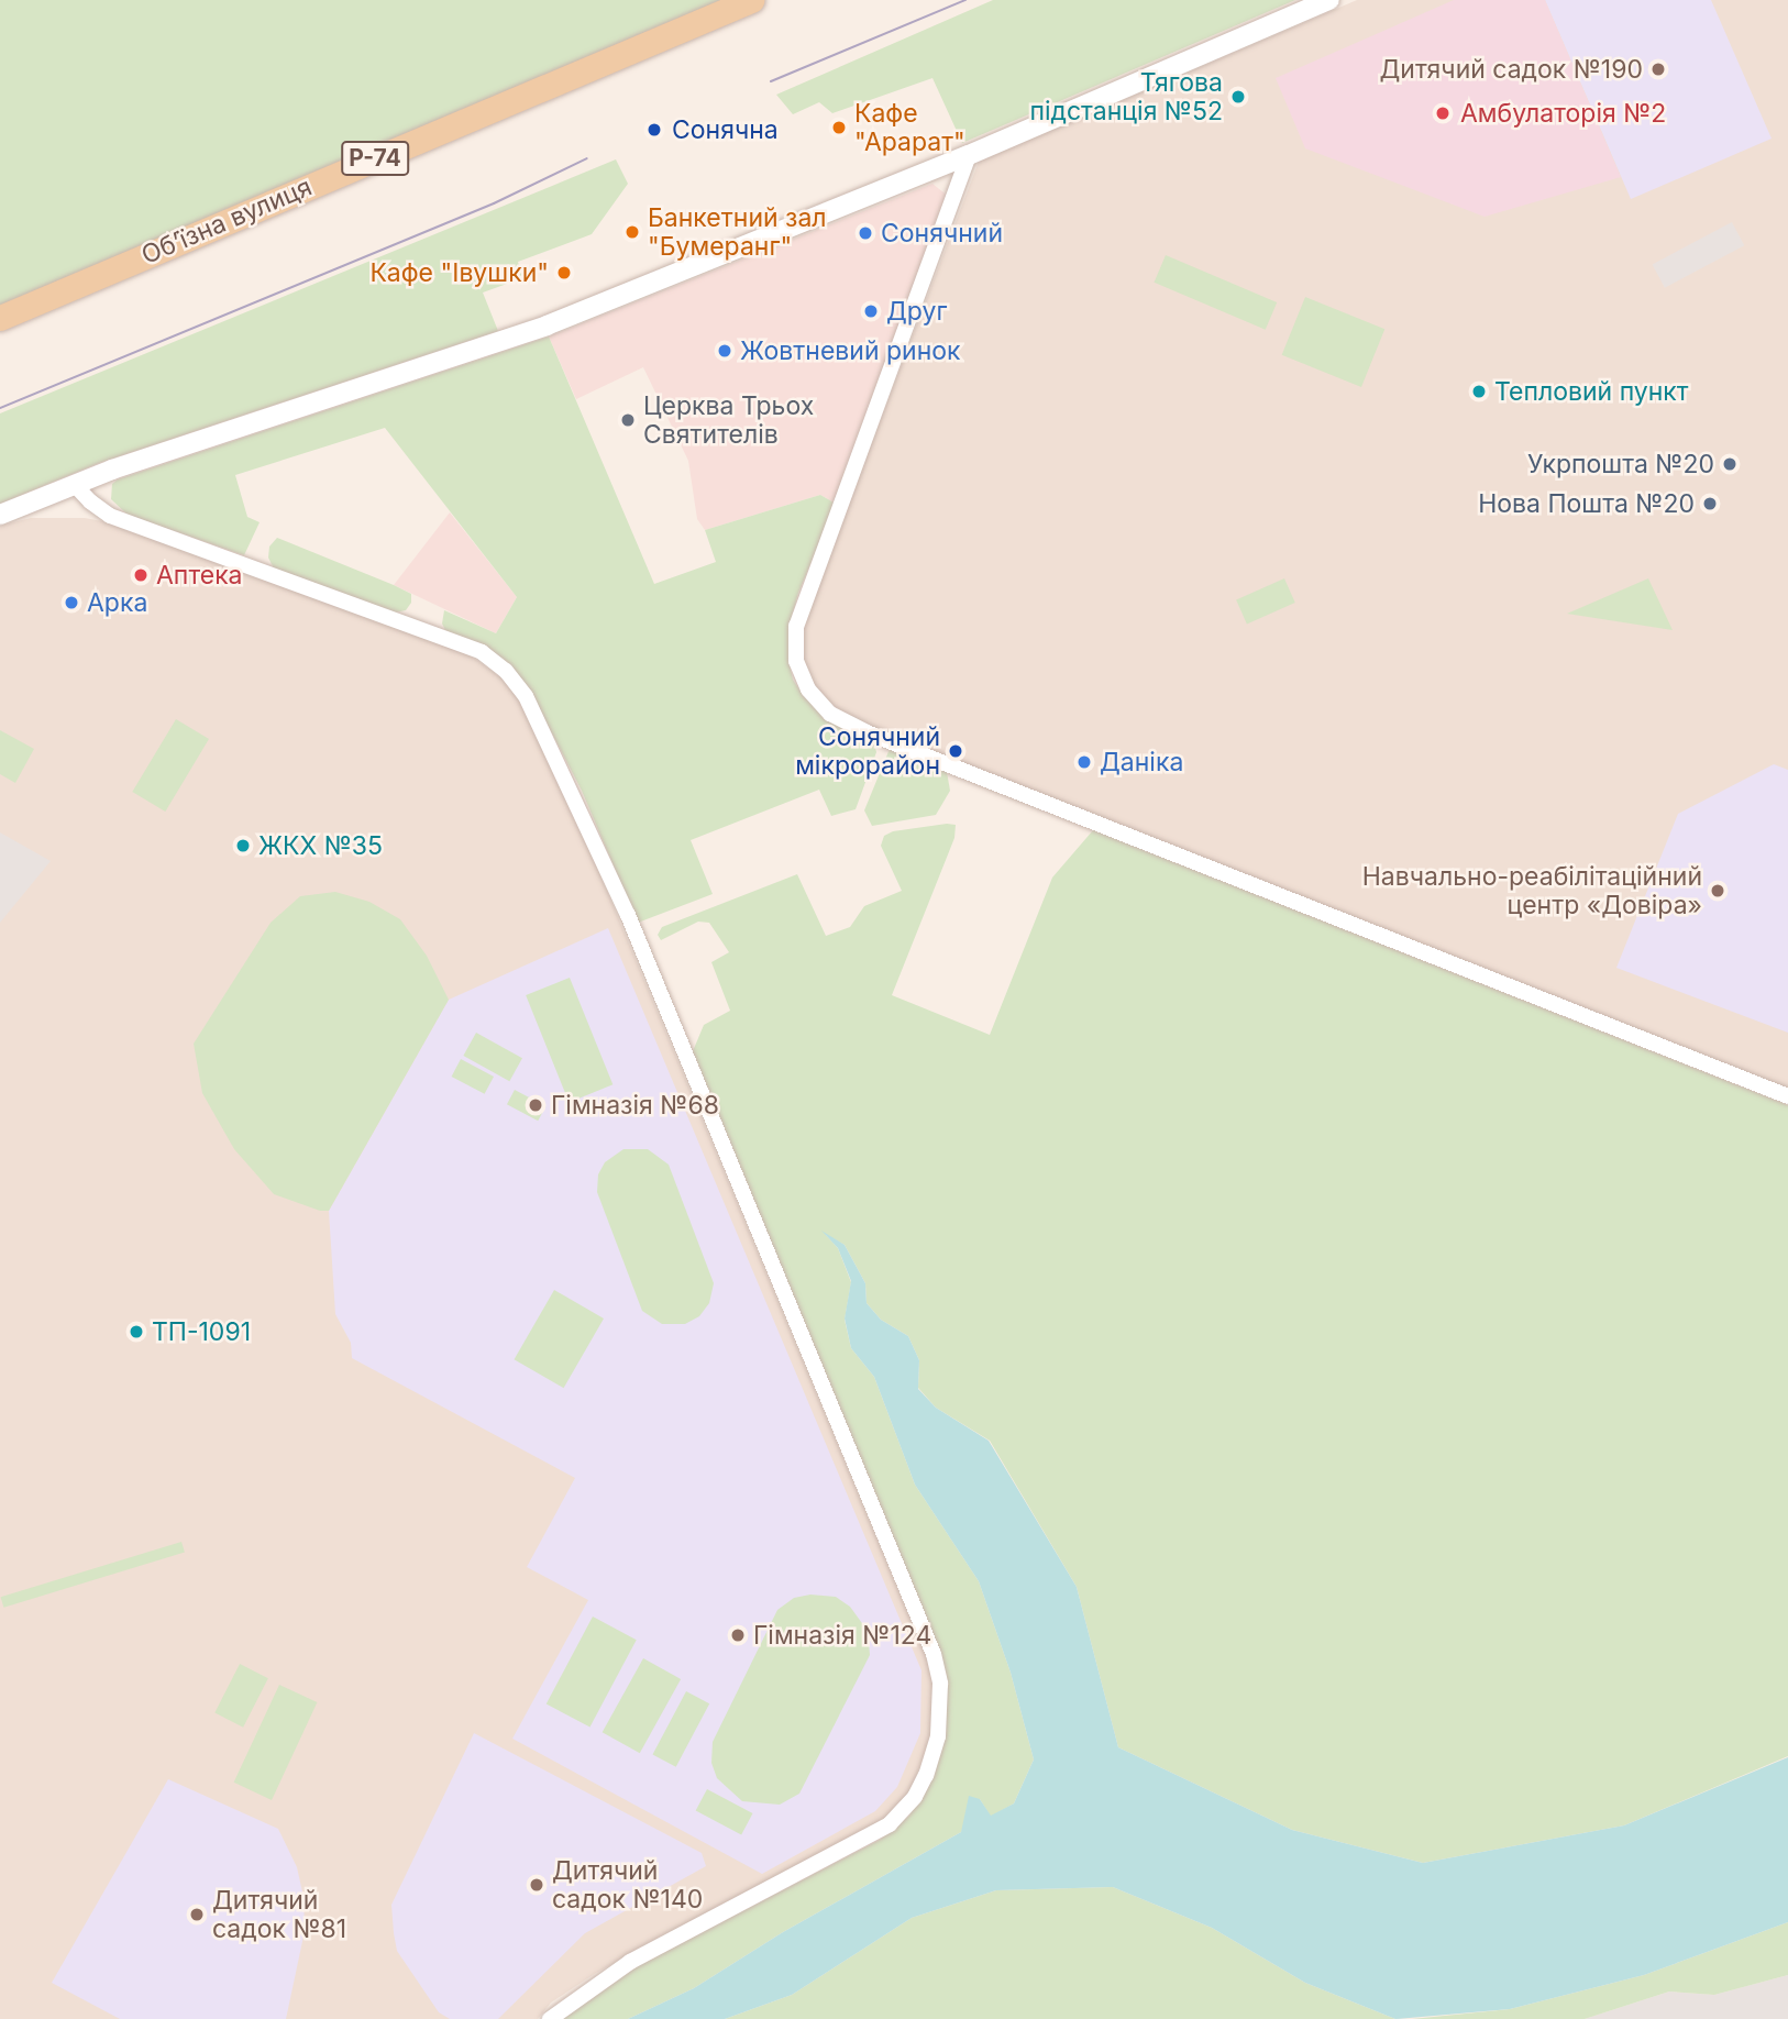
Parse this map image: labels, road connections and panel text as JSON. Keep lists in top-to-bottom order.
{
  "streets": {
    "main road": ["Р-74", "Обʼїзна вулиця"]
  },
  "places": [
    "Дитячий садок №190",
    "Тягова підстанція №52",
    "Амбулаторія №2",
    "Кафе \"Арарат\"",
    "Сонячна",
    "Банкетний зал \"Бумеранг\"",
    "Сонячний",
    "Кафе \"Івушки\"",
    "Друг",
    "Жовтневий ринок",
    "Тепловий пункт",
    "Церква Трьох Святителів",
    "Укрпошта №20",
    "Нова Пошта №20",
    "Аптека",
    "Арка",
    "Сонячний мікрорайон",
    "Даніка",
    "ЖКХ №35",
    "Навчально-реабілітаційний центр «Довіра»",
    "Гімназія №68",
    "ТП-1091",
    "Гімназія №124",
    "Дитячий садок №140",
    "Дитячий садок №81"
  ]
}
